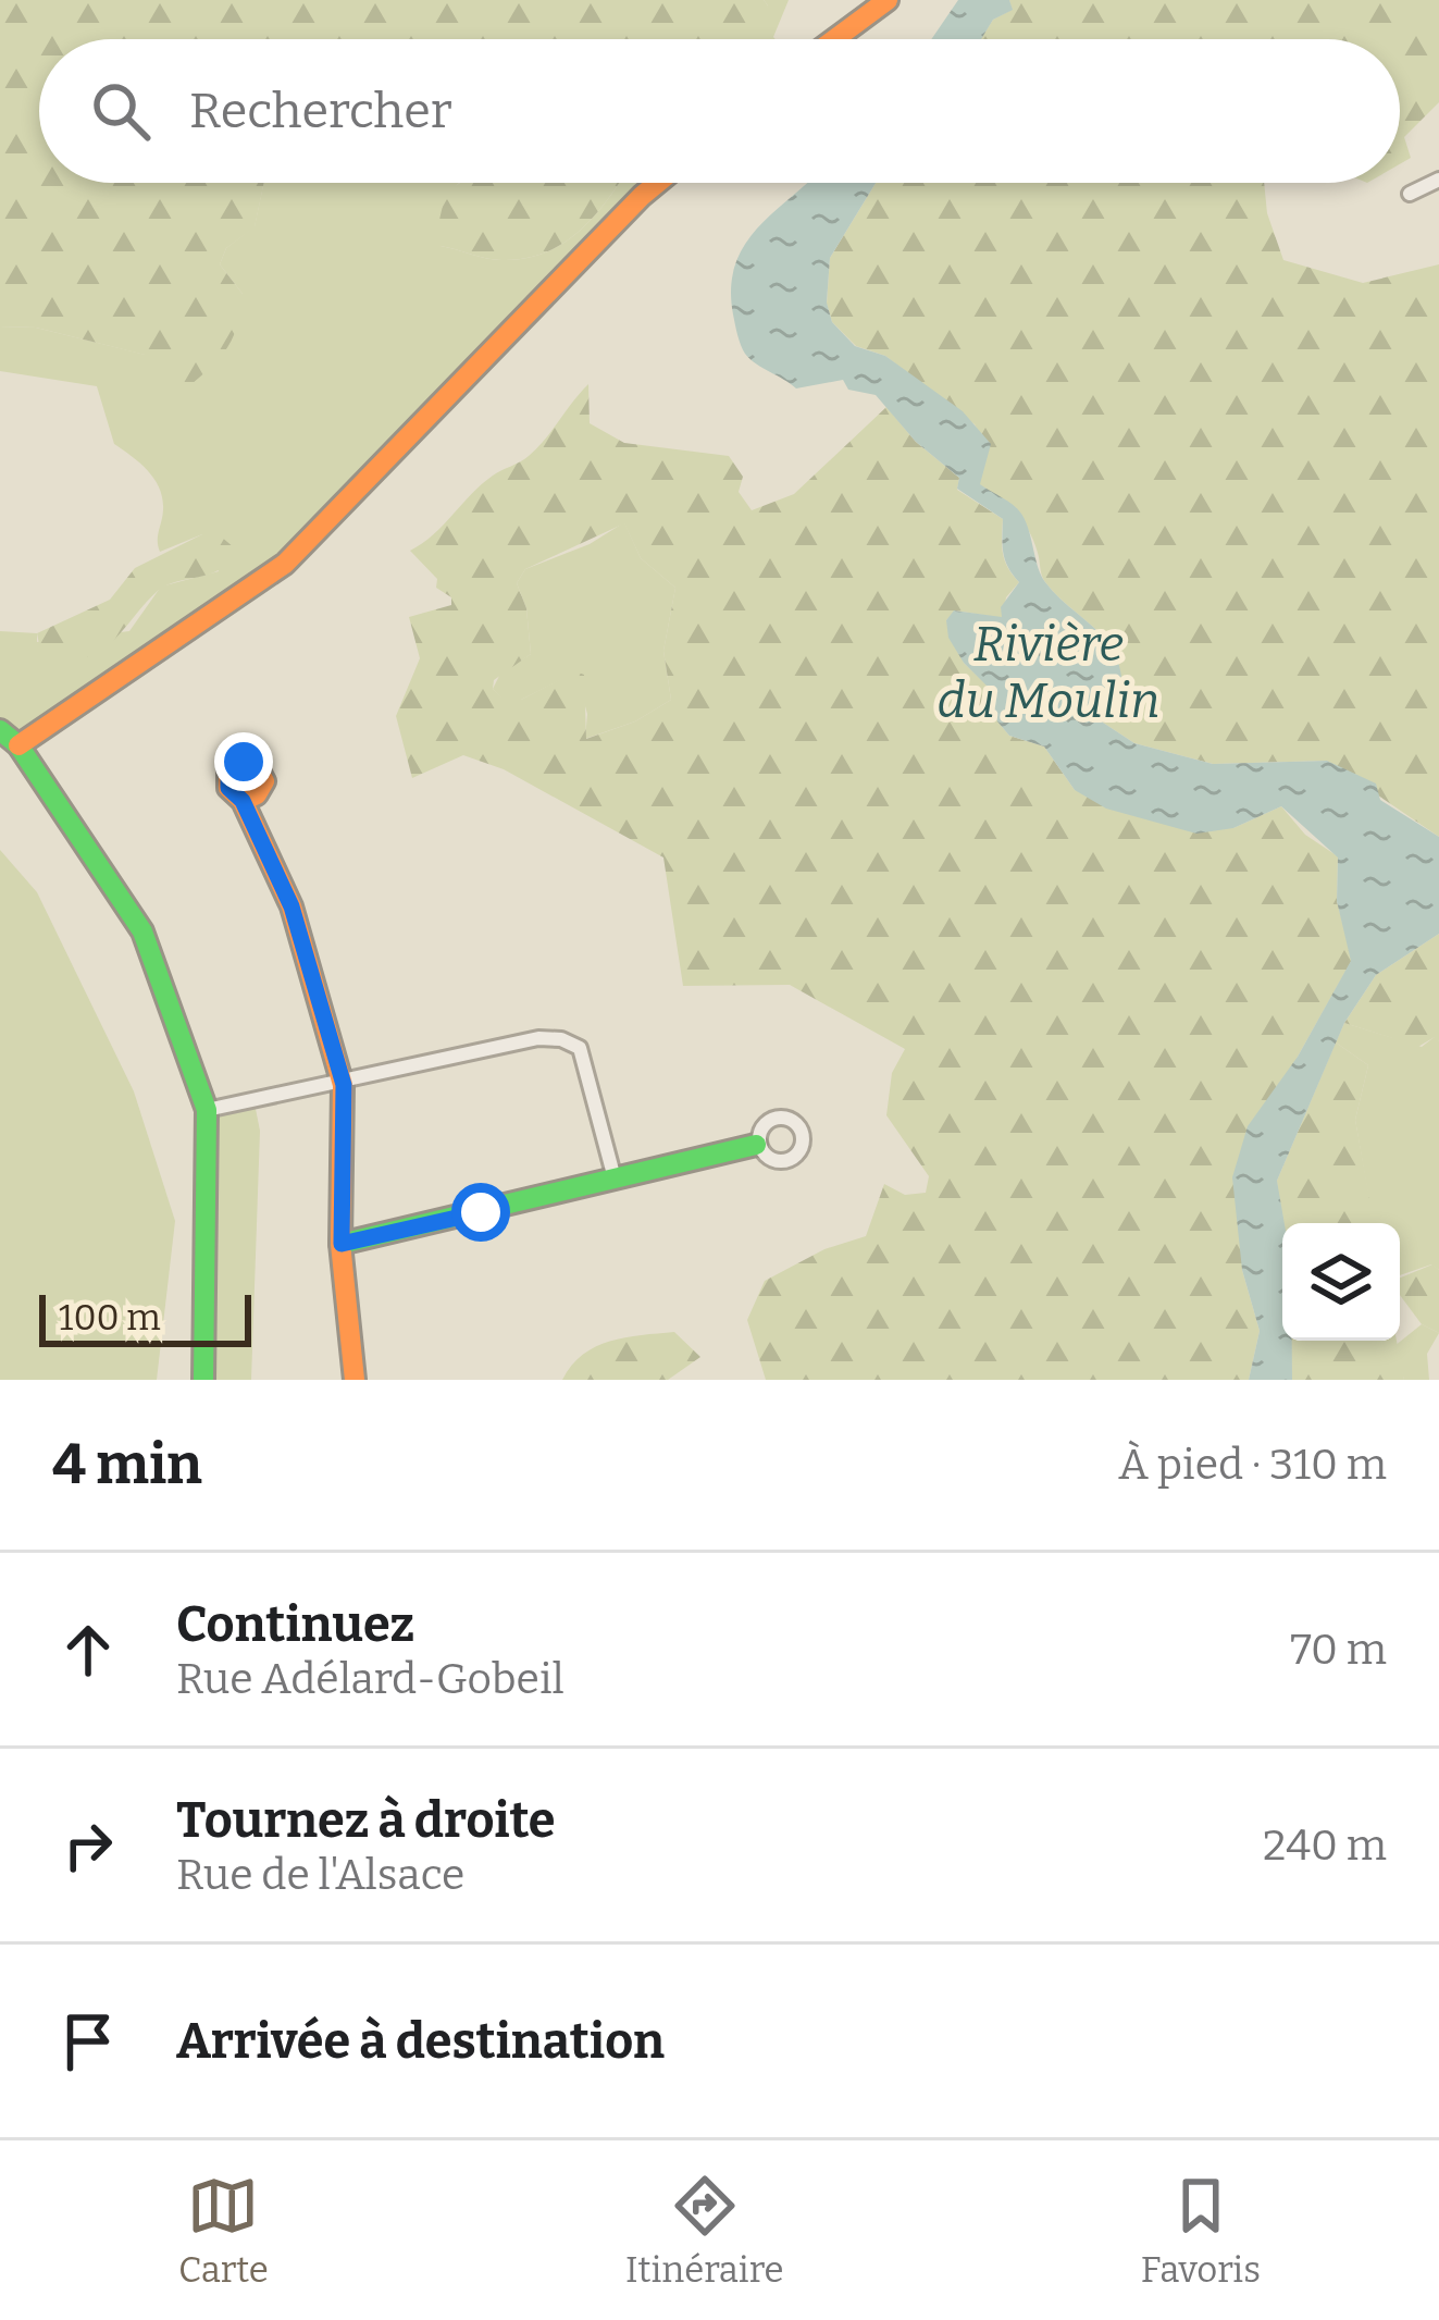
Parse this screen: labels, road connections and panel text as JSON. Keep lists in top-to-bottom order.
{
  "water": ["Rivière du Moulin"],
  "scale_bar": "100 m",
  "page": {
    "search": "Rechercher",
    "scale": "100 m",
    "heading": ["4 min", "À pied · 310 m"],
    "list": [
      ["Continuez", "Rue Adélard-Gobeil", "70 m"],
      ["Tournez à droite", "Rue de l'Alsace", "240 m"],
      "Arrivée à destination"
    ],
    "nav": ["Carte", "Itinéraire", "Favoris"]
  }
}
